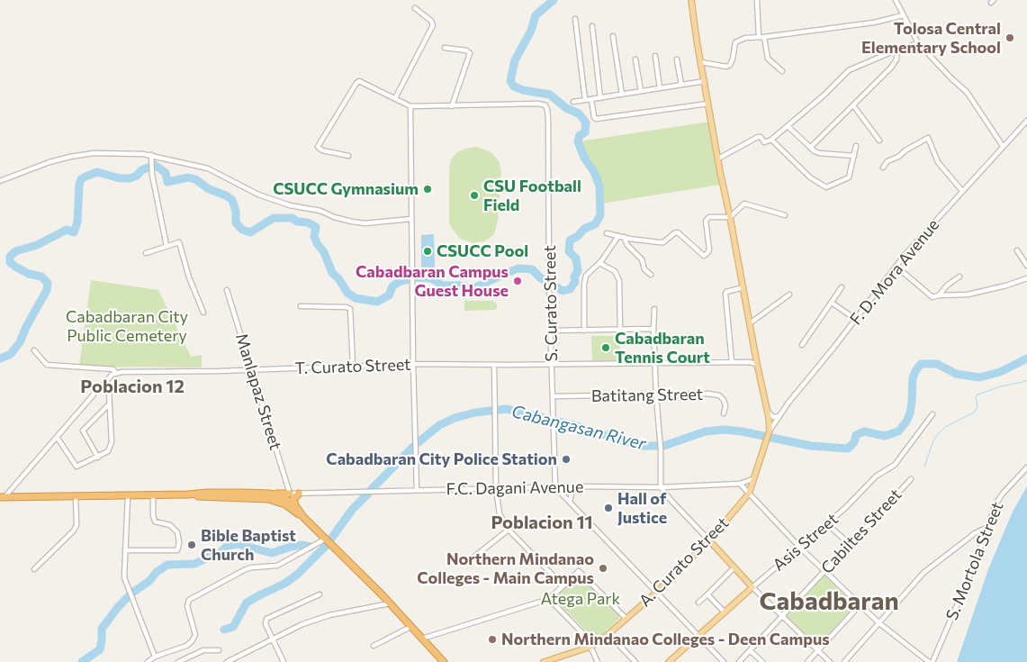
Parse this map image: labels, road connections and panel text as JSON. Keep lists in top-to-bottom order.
{
  "streets": {
    "main road": ["Asis Street", "A. Curato Street"],
    "street": [
      "F. D. Mora Avenue",
      "S. Curato Street",
      "T. Curato Street",
      "Manlapaz Street",
      "Batitang Street",
      "F.C. Dagani Avenue",
      "Cabiltes Street",
      "S. Mortola Street"
    ]
  },
  "crossings": [
    ["S. Curato Street", "T. Curato Street"],
    ["S. Curato Street", "Batitang Street"],
    ["S. Curato Street", "F.C. Dagani Avenue"],
    ["T. Curato Street", "Manlapaz Street"],
    ["Manlapaz Street", "F.C. Dagani Avenue"]
  ],
  "districts": ["Poblacion 12", "Poblacion 11", "Cabadbaran"],
  "water": ["Cabangasan River"],
  "parks": ["Cabadbaran City Public Cemetery", "Atega Park"],
  "places": [
    "Tolosa Central Elementary School",
    "CSUCC Gymnasium",
    "CSU Football Field",
    "CSUCC Pool",
    "Cabadbaran Campus Guest House",
    "Cabadbaran Tennis Court",
    "Cabadbaran City Police Station",
    "Hall of Justice",
    "Bible Baptist Church",
    "Northern Mindanao Colleges - Main Campus",
    "Northern Mindanao Colleges - Deen Campus"
  ]
}
